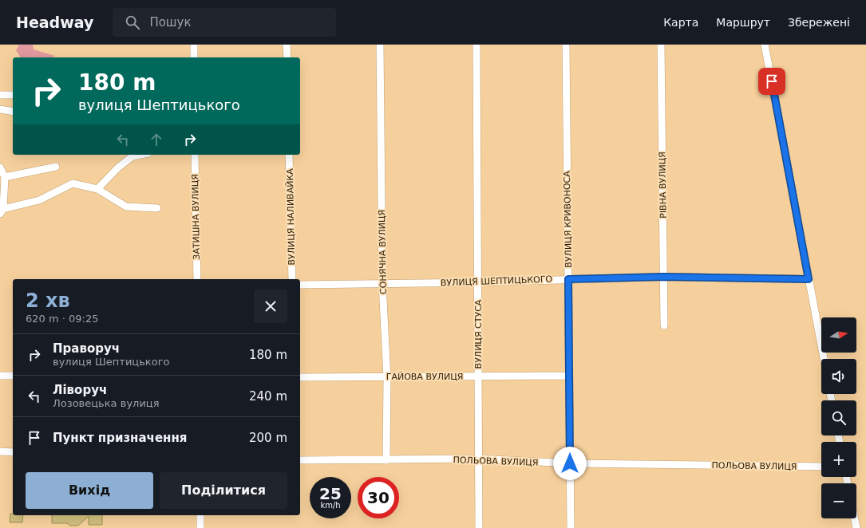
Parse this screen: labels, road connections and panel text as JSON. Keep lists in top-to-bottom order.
{
  "streets": {
    "street": [
      "РІВНА ВУЛИЦЯ",
      "ЗАТИШНА ВУЛИЦЯ",
      "ВУЛИЦЯ НАЛИВАЙКА",
      "ВУЛИЦЯ КРИВОНОСА",
      "СОНЯЧНА ВУЛИЦЯ",
      "ВУЛИЦЯ ШЕПТИЦЬКОГО",
      "ВУЛИЦЯ СТУСА",
      "ГАЙОВА ВУЛИЦЯ",
      "ПОЛЬОВА ВУЛИЦЯ"
    ]
  },
  "crossings": [
    ["РІВНА ВУЛИЦЯ", "ВУЛИЦЯ ШЕПТИЦЬКОГО"],
    ["ВУЛИЦЯ КРИВОНОСА", "ВУЛИЦЯ ШЕПТИЦЬКОГО"],
    ["ВУЛИЦЯ КРИВОНОСА", "ГАЙОВА ВУЛИЦЯ"],
    ["ВУЛИЦЯ КРИВОНОСА", "ПОЛЬОВА ВУЛИЦЯ"],
    ["СОНЯЧНА ВУЛИЦЯ", "ВУЛИЦЯ ШЕПТИЦЬКОГО"],
    ["СОНЯЧНА ВУЛИЦЯ", "ГАЙОВА ВУЛИЦЯ"],
    ["СОНЯЧНА ВУЛИЦЯ", "ПОЛЬОВА ВУЛИЦЯ"],
    ["ВУЛИЦЯ ШЕПТИЦЬКОГО", "ВУЛИЦЯ СТУСА"],
    ["ВУЛИЦЯ СТУСА", "ГАЙОВА ВУЛИЦЯ"],
    ["ВУЛИЦЯ СТУСА", "ПОЛЬОВА ВУЛИЦЯ"]
  ],
  "north": "right",
  "page": {
    "header": "Headway",
    "search": "Пошук",
    "nav": ["Карта", "Маршрут", "Збережені"],
    "turn": ["180 m", "вулиця Шептицького"],
    "heading": ["2 хв", "620 m · 09:25"],
    "map_buttons": ["+", "−"],
    "list": [
      {
        "name": "Праворуч",
        "note": "вулиця Шептицького",
        "value": "180 m"
      },
      {
        "name": "Ліворуч",
        "note": "Лозовецька вулиця",
        "value": "240 m"
      },
      {
        "name": "Пункт призначення",
        "value": "200 m"
      }
    ],
    "buttons": ["Вихід", "Поділитися"],
    "speed": "25 km/h",
    "limit": "30"
  }
}
